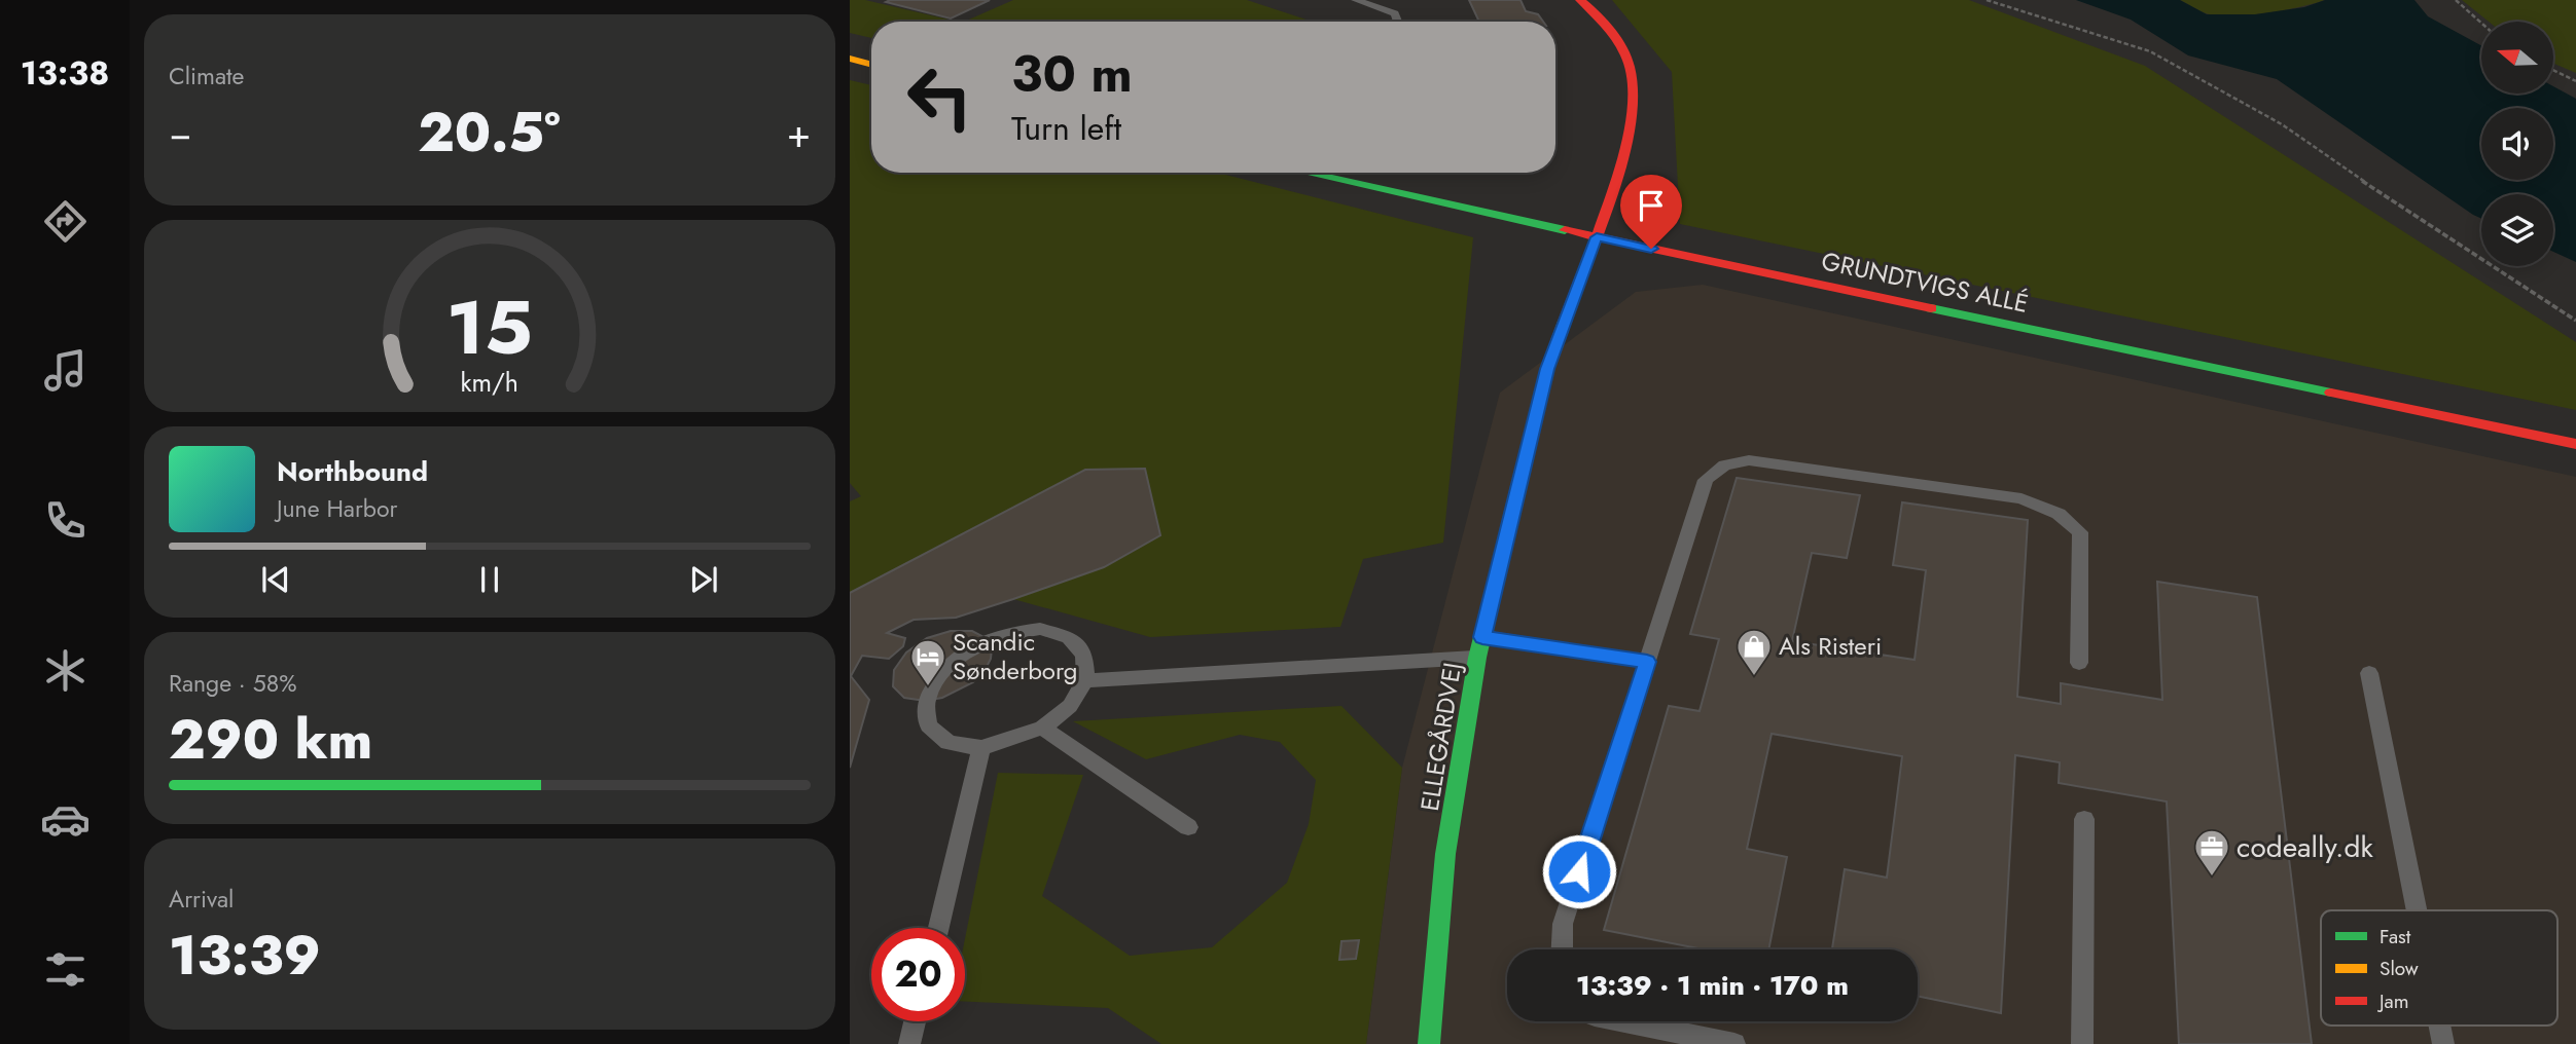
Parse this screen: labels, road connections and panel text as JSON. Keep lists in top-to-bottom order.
{
  "streets": {
    "street": ["GRUNDTVIGS ALLÉ", "ELLEGÅRDVEJ"]
  },
  "crossings": [
    ["GRUNDTVIGS ALLÉ", "ELLEGÅRDVEJ"]
  ],
  "places": {
    "shop": ["Als Risteri"],
    "hotel": ["Scandic Sønderborg"],
    "office": ["codeally.dk"]
  },
  "legend": ["Fast", "Slow", "Jam"],
  "north": "left",
  "page": {
    "tabs": "13:38",
    "tile": [
      "Climate",
      ["Range · 58%", "290 km"],
      ["Arrival", "13:39"]
    ],
    "turn": ["30 m", "Turn left"],
    "heat": ["−", "20.5°", "+"],
    "song": ["Northbound", "June Harbor"],
    "limit": "20",
    "trip": "13:39 · 1 min · 170 m",
    "gauge": ["15", "km/h"]
  }
}
